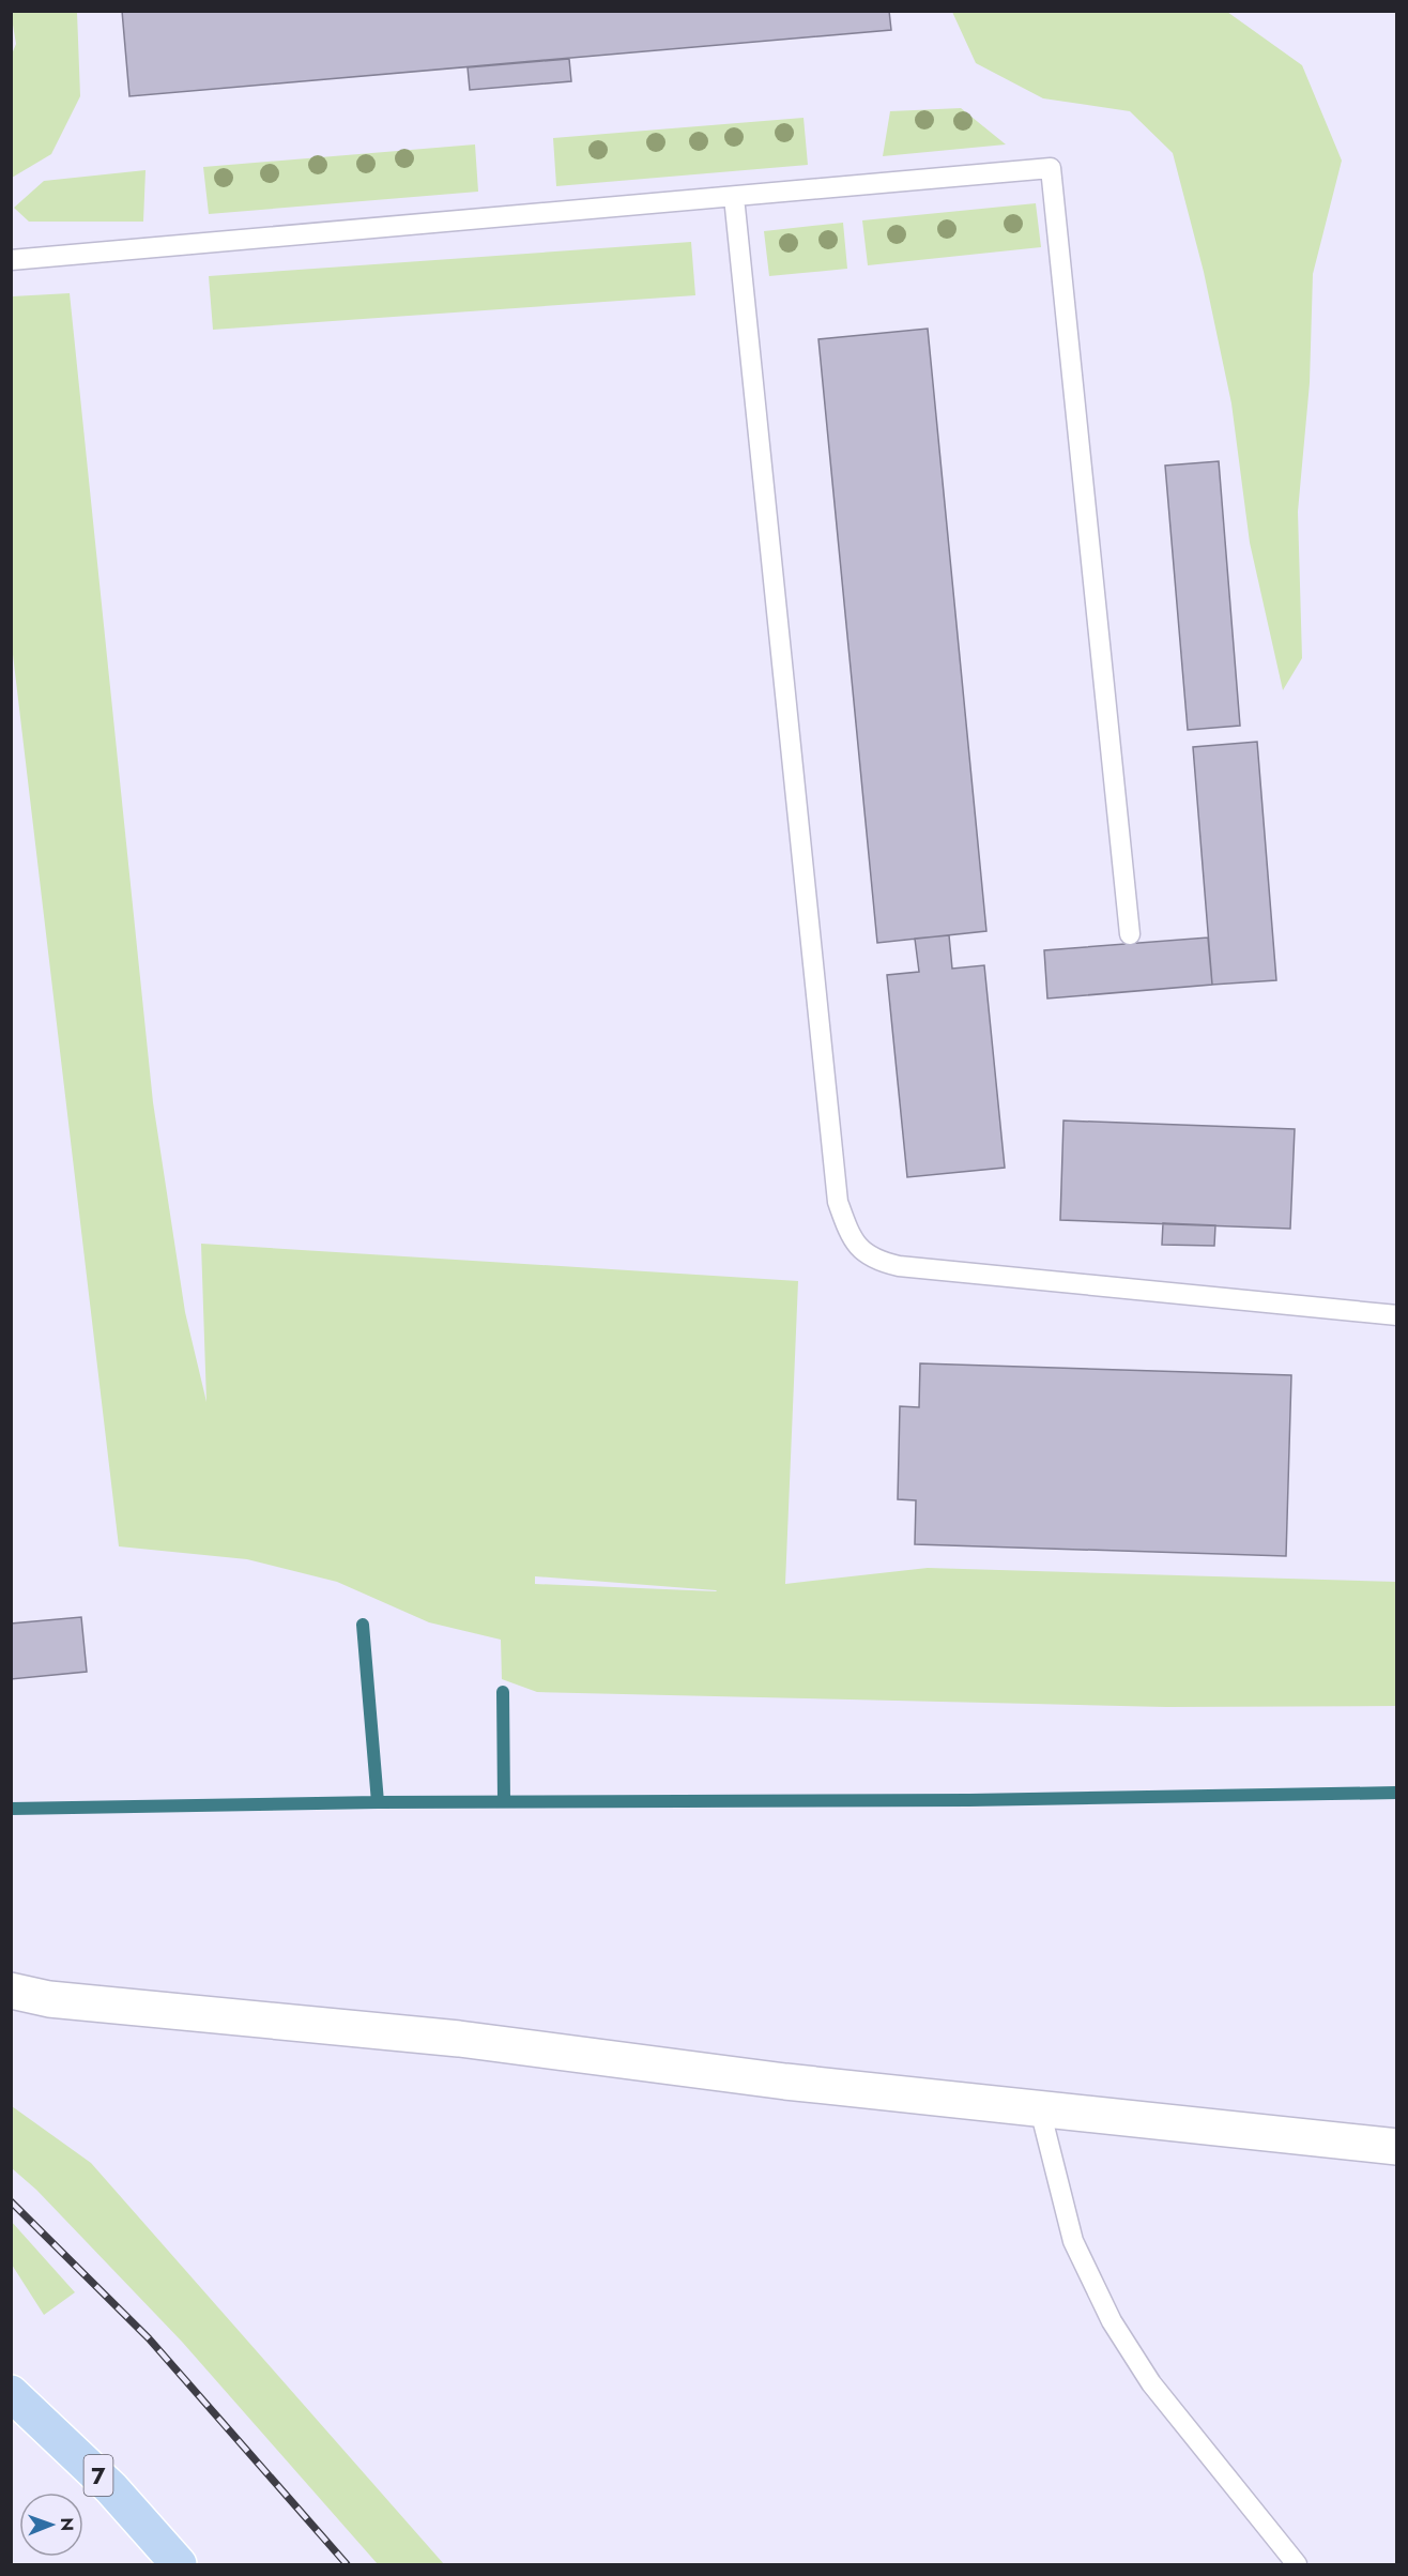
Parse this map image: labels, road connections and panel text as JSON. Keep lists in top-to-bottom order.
{
  "streets": {
    "highway": ["7"]
  },
  "north": "right"
}
